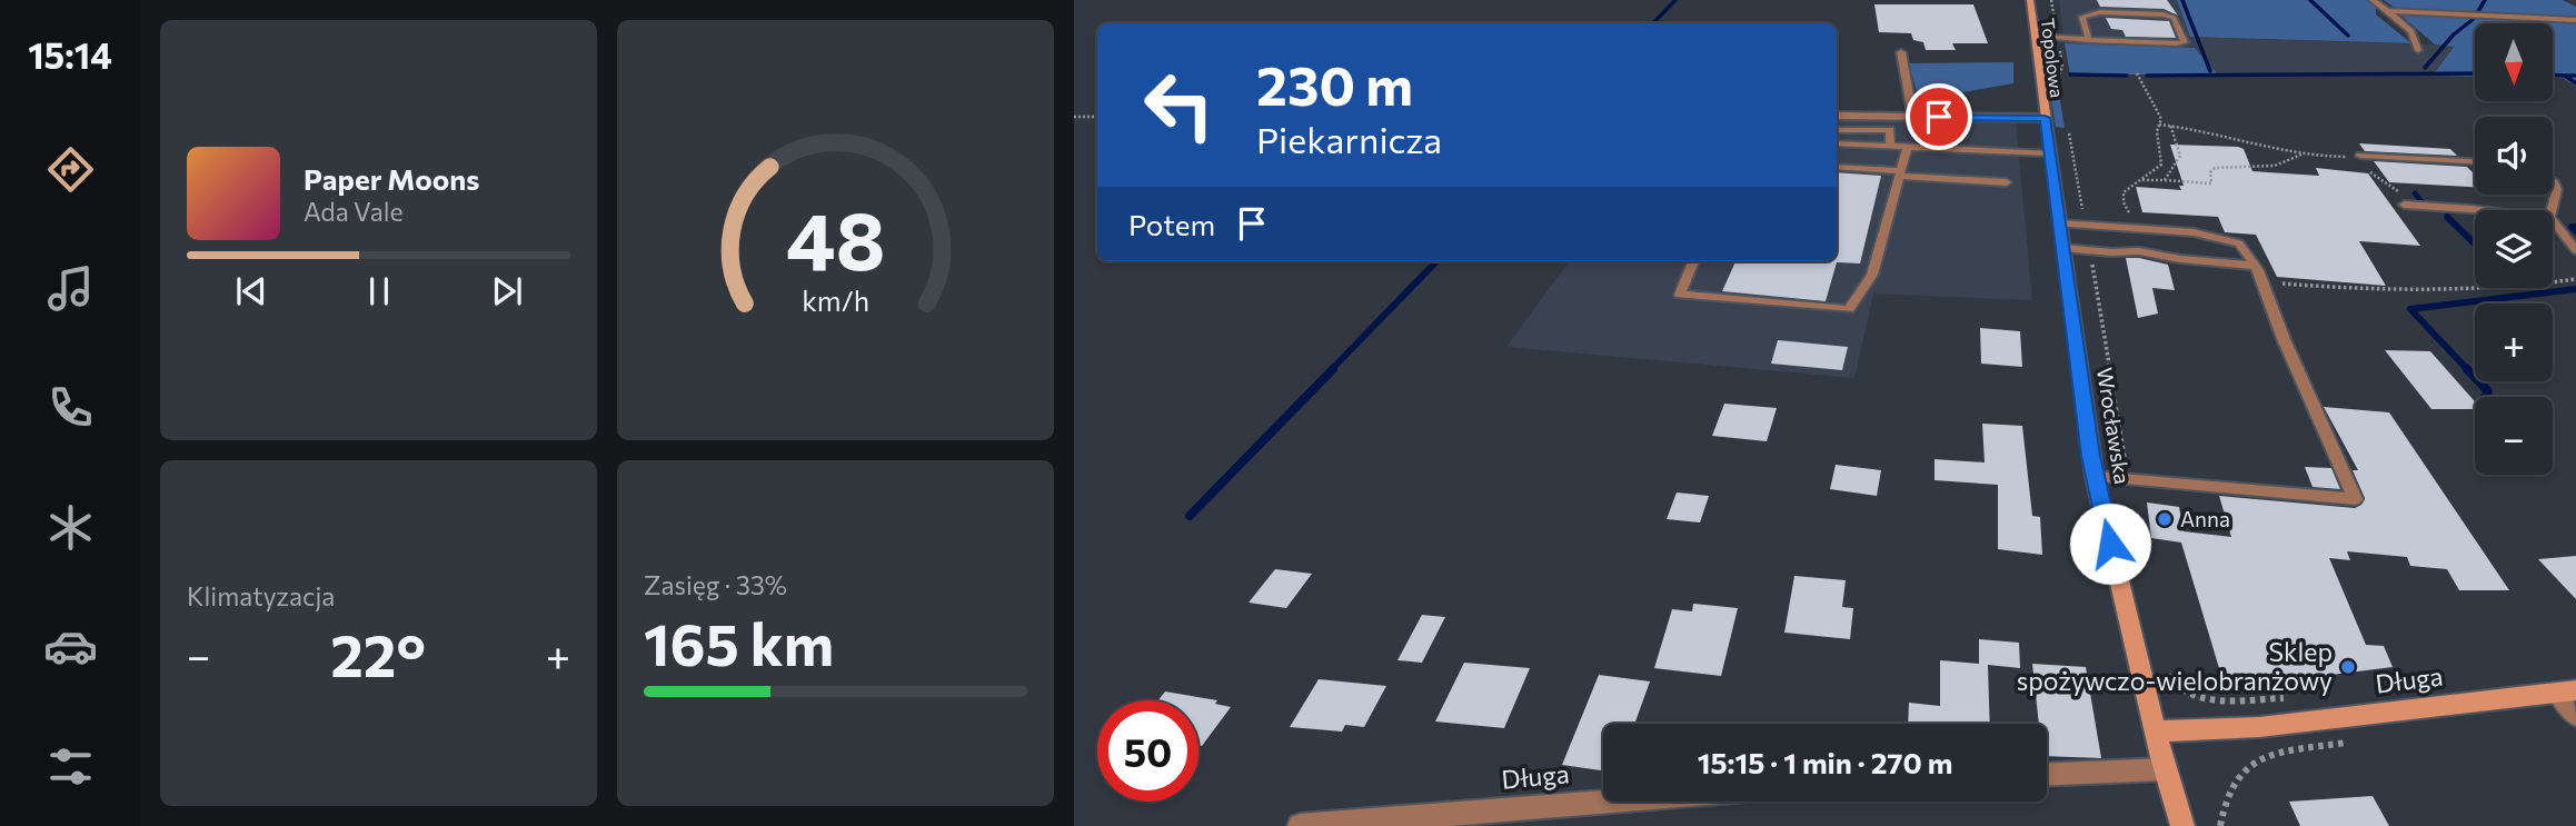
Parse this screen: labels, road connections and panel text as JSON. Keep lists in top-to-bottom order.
{
  "streets": {
    "main road": ["Topolowa", "Wrocławska", "Długa"]
  },
  "crossings": [
    ["Topolowa", "Wrocławska"],
    ["Wrocławska", "Długa"]
  ],
  "places": ["Anna", "Sklep spożywczo-wielobranżowy"],
  "north": "bottom",
  "page": {
    "tabs": "15:14",
    "map_buttons": ["+", "−"],
    "turn": ["230 m", "Piekarnicza"],
    "song": ["Paper Moons", "Ada Vale"],
    "then": "Potem",
    "tile": [
      "Klimatyzacja",
      ["Zasięg · 33%", "165 km"]
    ],
    "heat": ["−", "22°", "+"],
    "limit": "50",
    "trip": "15:15 · 1 min · 270 m",
    "gauge": ["48", "km/h"]
  }
}
